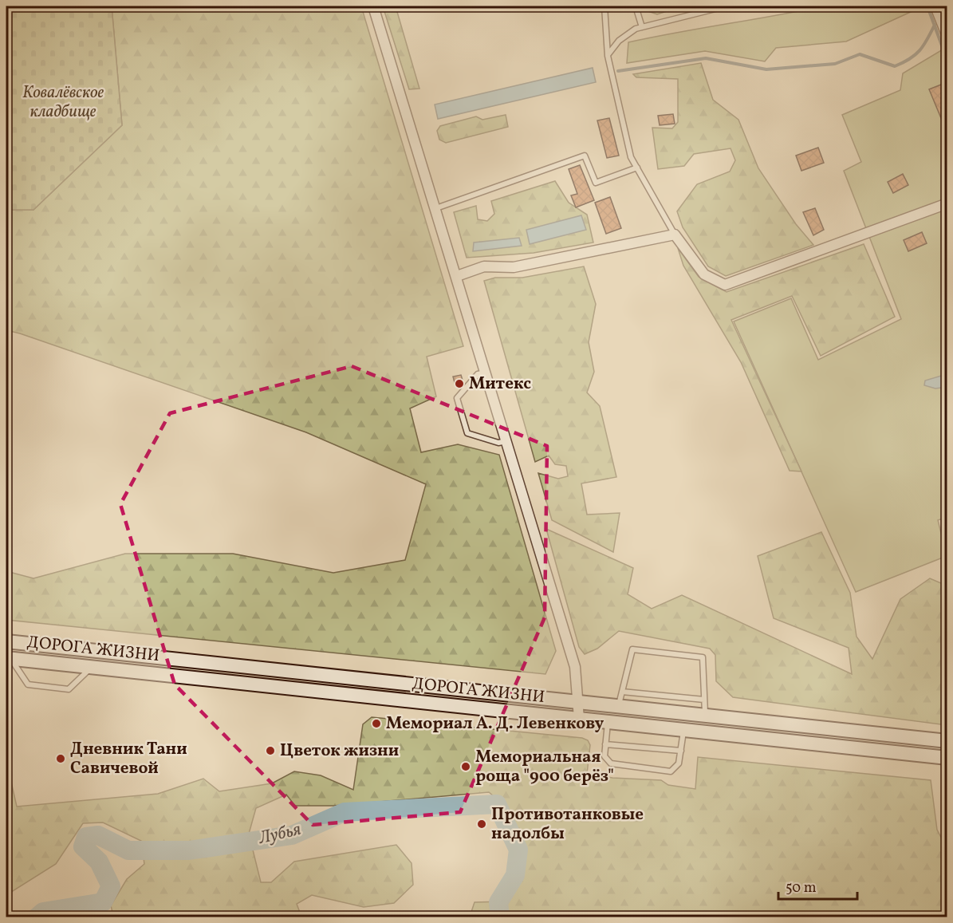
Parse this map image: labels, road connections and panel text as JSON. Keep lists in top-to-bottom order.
{
  "streets": {
    "main road": ["ДОРОГА ЖИЗНИ"]
  },
  "water": ["Лубья"],
  "parks": ["Ковалёвское кладбище"],
  "places": [
    "Митекс",
    "Мемориал А. Д. Левенкову",
    "Цветок жизни",
    "Дневник Тани Савичевой",
    "Мемориальная роща \"900 берёз\"",
    "Противотанковые надолбы"
  ],
  "scale_bar": "50 m"
}
